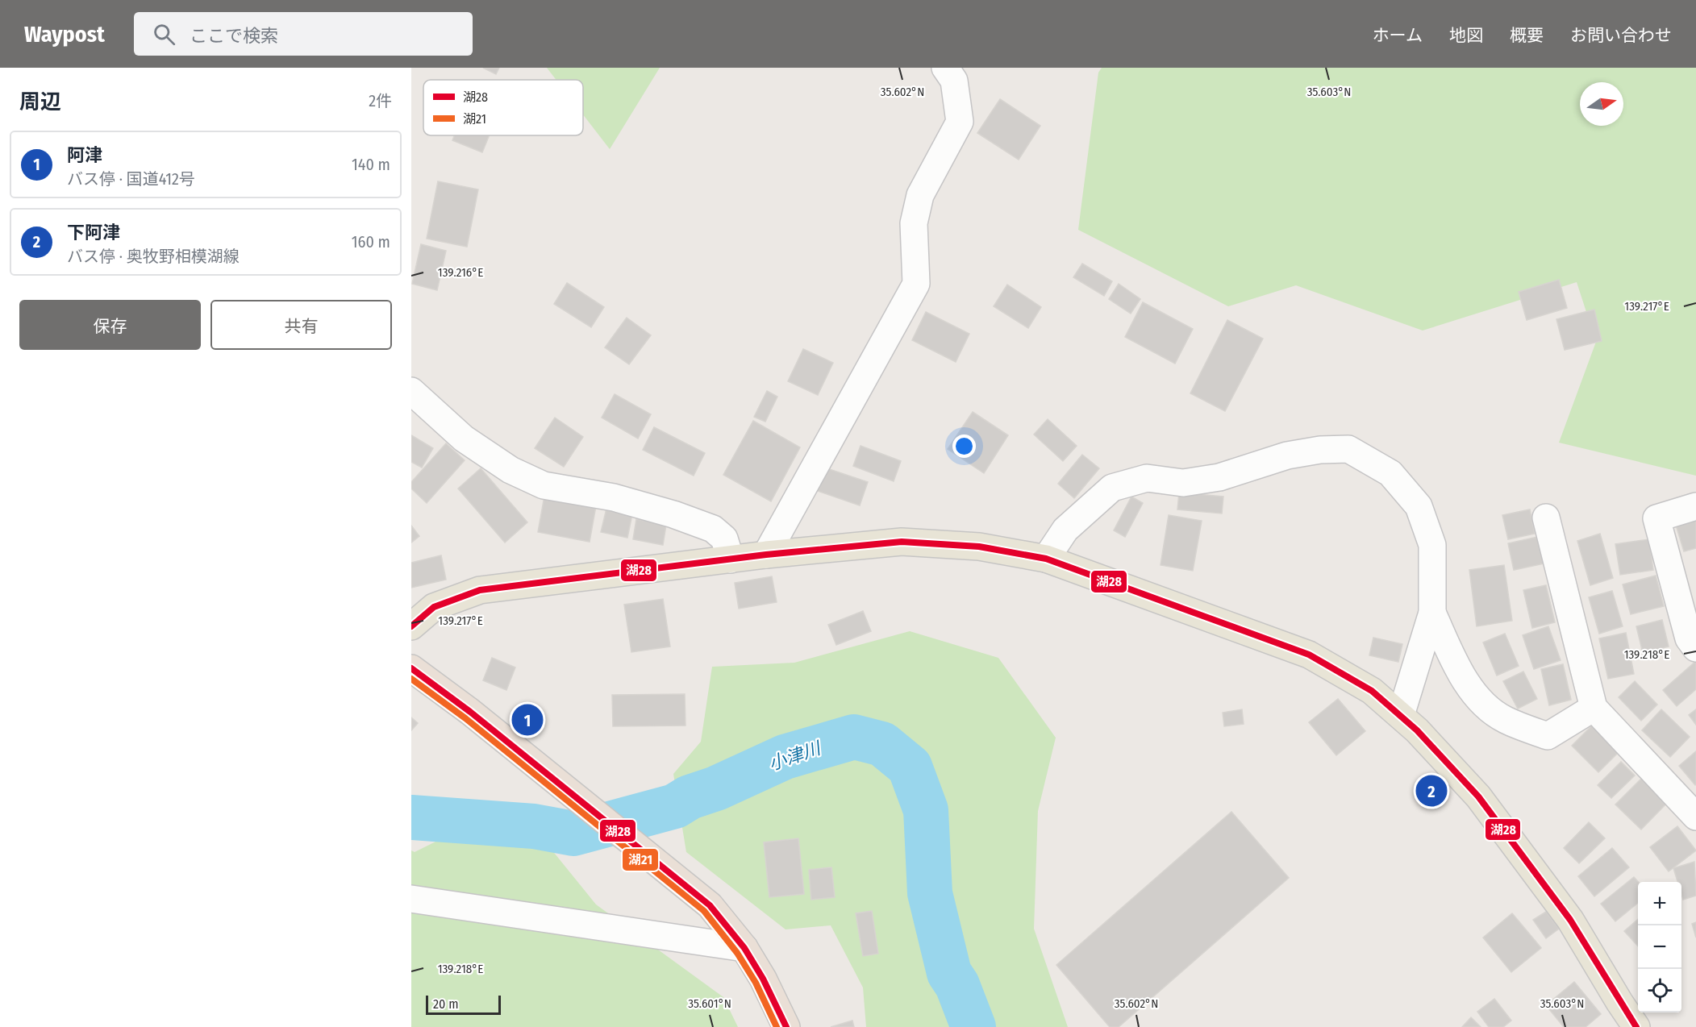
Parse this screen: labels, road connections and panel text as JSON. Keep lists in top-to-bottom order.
{
  "water": ["小津川"],
  "lines": ["transit line 湖28", "transit line 湖21"],
  "legend": ["湖28", "湖21"],
  "scale_bar": "20 m",
  "north": "right",
  "page": {
    "header": "Waypost",
    "search": "ここで検索",
    "nav": [
      "ホーム",
      "地図",
      "概要",
      "お問い合わせ"
    ],
    "heading": ["周辺", "2件"],
    "list": [
      {
        "mark": "1",
        "name": "阿津",
        "note": "バス停 · 国道412号",
        "value": "140 m"
      },
      {
        "mark": "2",
        "name": "下阿津",
        "note": "バス停 · 奥牧野相模湖線",
        "value": "160 m"
      }
    ],
    "buttons": ["保存", "共有"],
    "pins": ["1", "2"],
    "map_buttons": ["+", "−"],
    "scale": "20 m"
  },
  "coordinates": [
    "35.602°N",
    "35.603°N",
    "139.216°E",
    "139.217°E",
    "139.218°E",
    "35.601°N"
  ]
}
